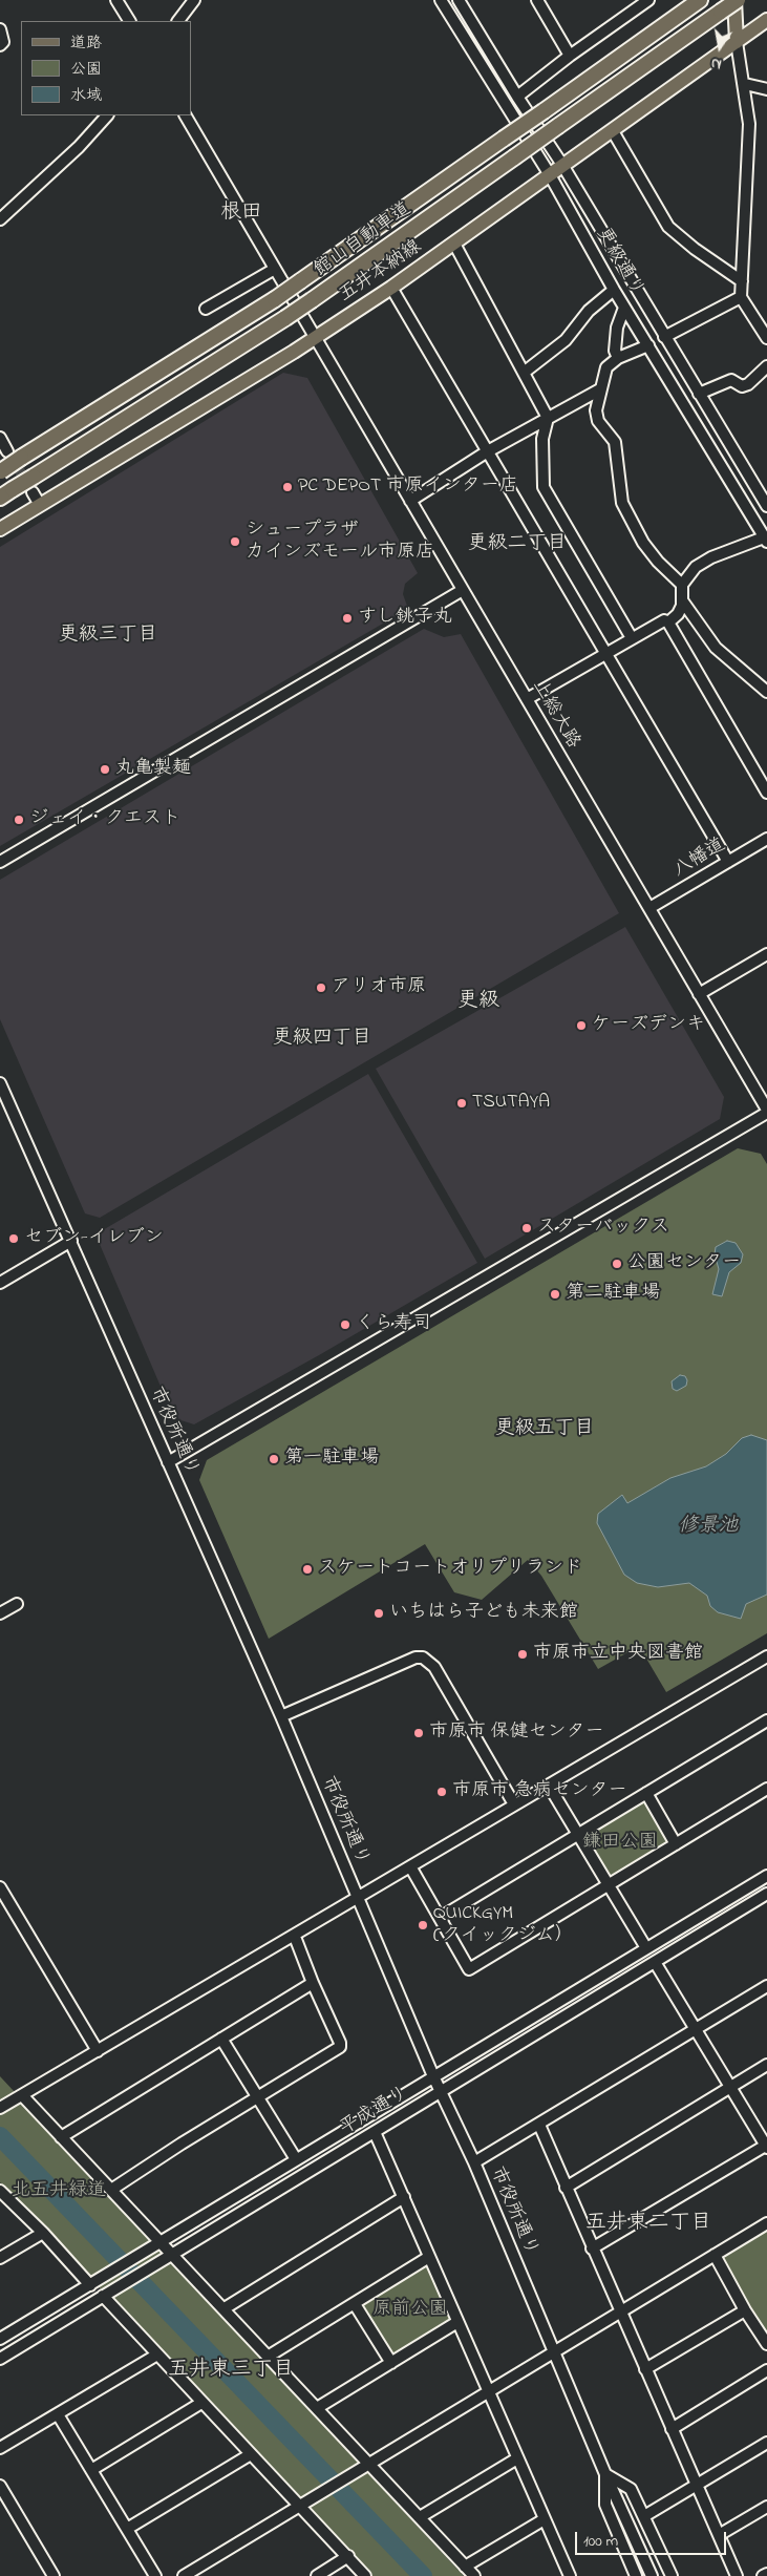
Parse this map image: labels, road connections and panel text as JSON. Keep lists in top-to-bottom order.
{
  "streets": {
    "highway": ["館山自動車道"],
    "main road": ["五井本納線"],
    "street": [
      "更級通り",
      "上総大路",
      "八幡道",
      "市役所通り",
      "平成通り"
    ]
  },
  "crossings": [
    ["更級通り", "五井本納線"],
    ["五井本納線", "上総大路"],
    ["上総大路", "八幡道"],
    ["市役所通り", "平成通り"]
  ],
  "districts": [
    "根田",
    "更級二丁目",
    "更級三丁目",
    "更級",
    "更級四丁目",
    "更級五丁目",
    "五井東二丁目",
    "五井東三丁目"
  ],
  "water": ["修景池"],
  "parks": ["鎌田公園", "北五井緑道", "原前公園"],
  "places": [
    "PC DEPOT 市原インター店",
    "シュープラザ カインズモール市原店",
    "すし銚子丸",
    "丸亀製麺",
    "ジェイ・クエスト",
    "アリオ市原",
    "ケーズデンキ",
    "TSUTAYA",
    "スターバックス",
    "セブン-イレブン",
    "公園センター",
    "第二駐車場",
    "くら寿司",
    "第一駐車場",
    "スケートコートオリプリランド",
    "いちはら子ども未来館",
    "市原市立中央図書館",
    "市原市 保健センター",
    "市原市 急病センター",
    "QUICKGYM (クイックジム）"
  ],
  "legend": ["道路", "公園", "水域"],
  "scale_bar": "100 m",
  "north": "bottom"
}
